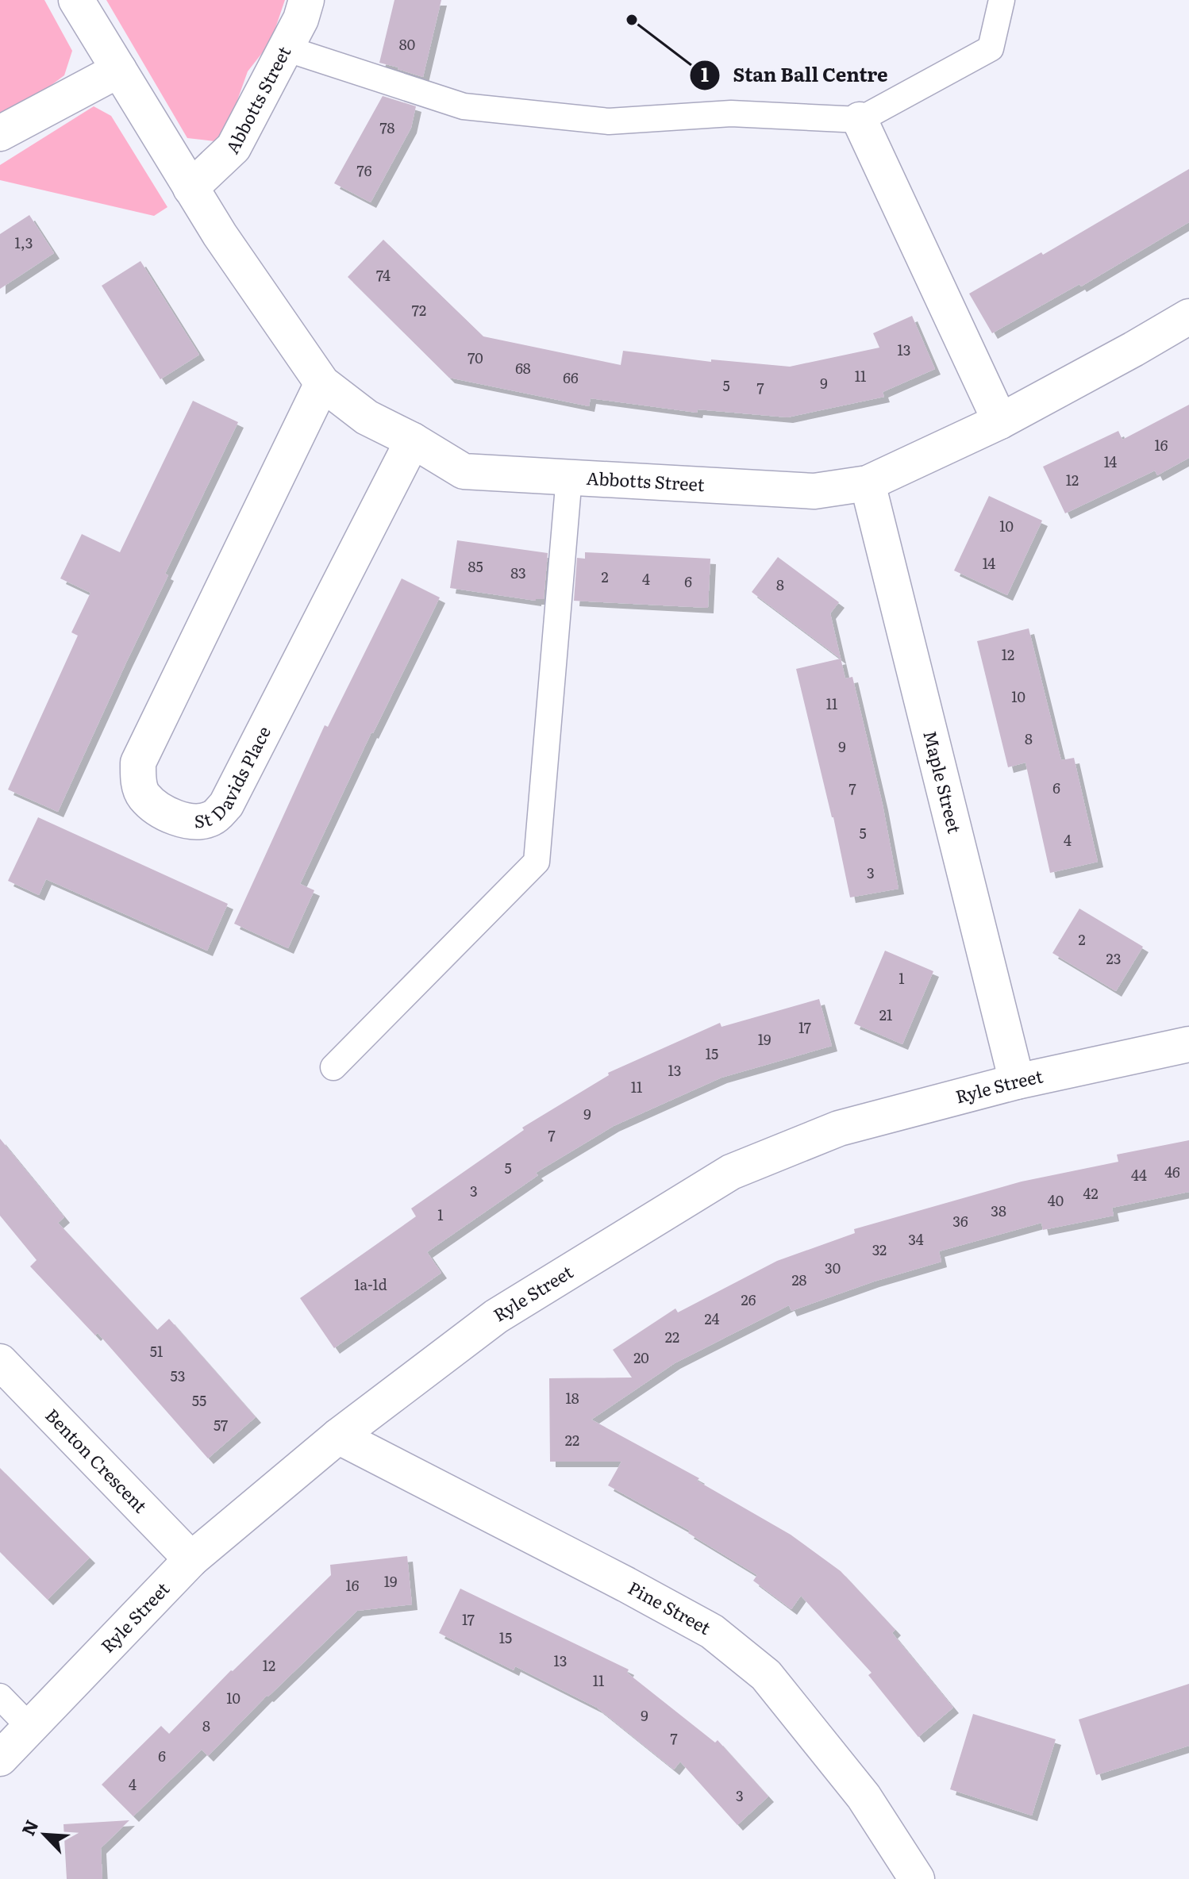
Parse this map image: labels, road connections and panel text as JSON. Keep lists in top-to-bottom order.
{
  "streets": {
    "street": [
      "Abbotts Street",
      "St Davids Place",
      "Maple Street",
      "Ryle Street",
      "Benton Crescent",
      "Pine Street"
    ]
  },
  "crossings": [
    ["Abbotts Street", "St Davids Place"],
    ["Abbotts Street", "Maple Street"],
    ["Maple Street", "Ryle Street"],
    ["Ryle Street", "Benton Crescent"],
    ["Ryle Street", "Pine Street"]
  ],
  "places": ["Stan Ball Centre"],
  "house_numbers": [
    "80",
    "78",
    "76",
    "1,3",
    "74",
    "72",
    "13",
    "70",
    "68",
    "11",
    "66",
    "9",
    "5",
    "7",
    "16",
    "14",
    "12",
    "10",
    "14",
    "85",
    "83",
    "2",
    "4",
    "6",
    "8",
    "12",
    "10",
    "11",
    "8",
    "9",
    "6",
    "7",
    "5",
    "4",
    "3",
    "2",
    "23",
    "1",
    "21",
    "17",
    "19",
    "15",
    "13",
    "11",
    "9",
    "7",
    "5",
    "46",
    "44",
    "3",
    "42",
    "40",
    "38",
    "1",
    "36",
    "34",
    "32",
    "30",
    "28",
    "1a-1d",
    "26",
    "24",
    "22",
    "51",
    "20",
    "53",
    "18",
    "55",
    "57",
    "22",
    "19",
    "16",
    "17",
    "15",
    "13",
    "12",
    "11",
    "10",
    "9",
    "8",
    "7",
    "6",
    "4",
    "3"
  ],
  "north": "top left"
}
